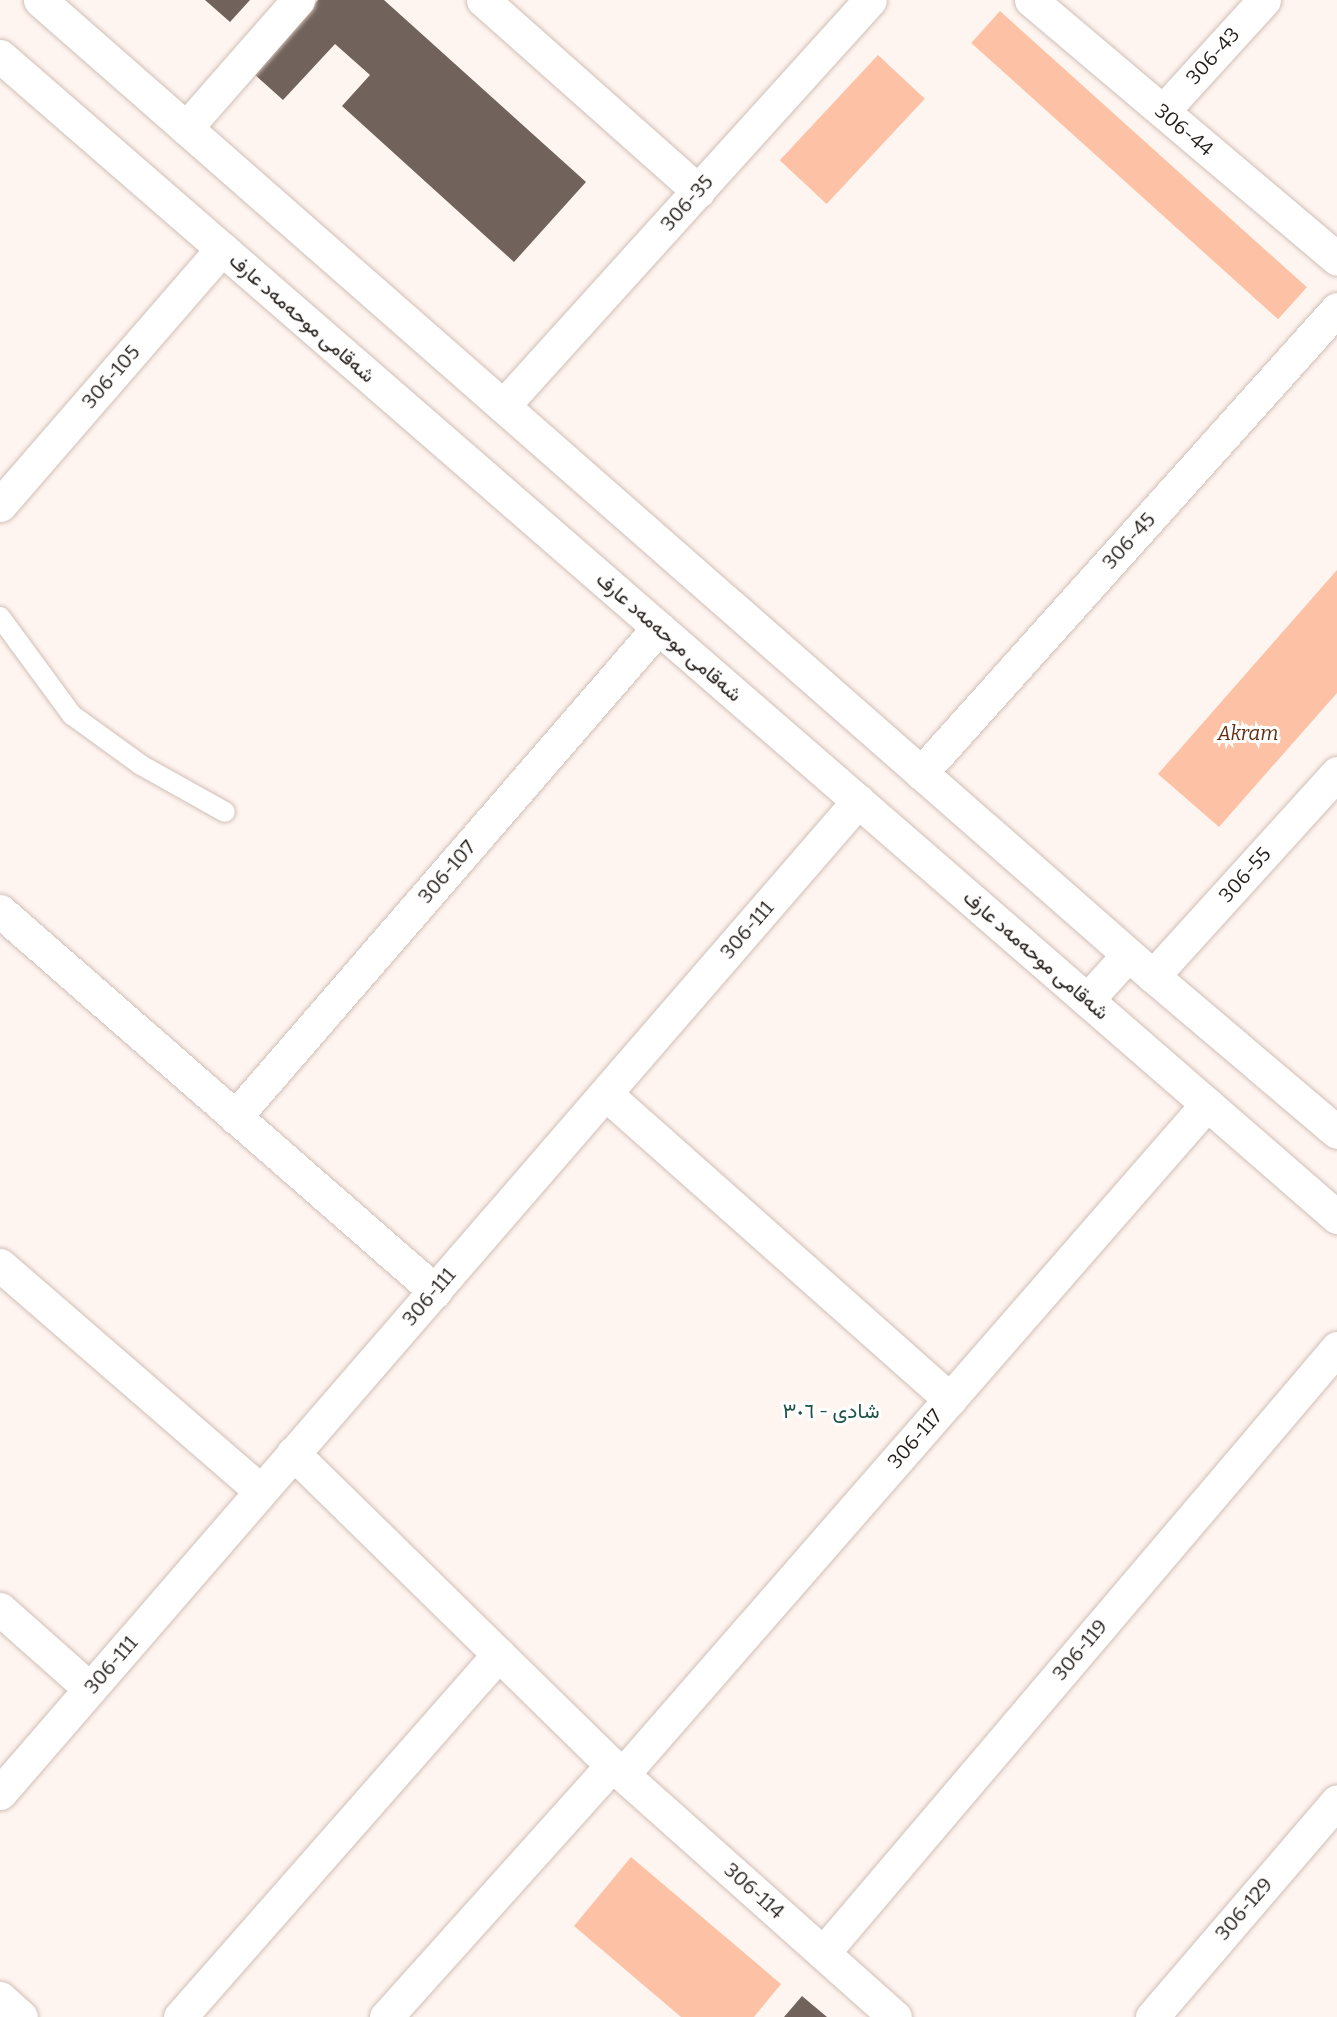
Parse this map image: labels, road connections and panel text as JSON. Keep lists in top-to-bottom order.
{
  "streets": {
    "street": [
      "306-43",
      "306-44",
      "306-35",
      "شەقامی موحەمەد عارف",
      "306-105",
      "306-45",
      "306-107",
      "306-55",
      "306-111",
      "306-117",
      "306-119",
      "306-114",
      "306-129"
    ]
  },
  "crossings": [
    ["306-43", "306-44"],
    ["شەقامی موحەمەد عارف", "306-105"],
    ["شەقامی موحەمەد عارف", "306-107"],
    ["شەقامی موحەمەد عارف", "306-111"],
    ["شەقامی موحەمەد عارف", "306-117"],
    ["306-111", "306-114"],
    ["306-117", "306-114"],
    ["306-119", "306-114"]
  ],
  "districts": ["شادی - ٣٠٦"],
  "parks": ["Akram"]
}
